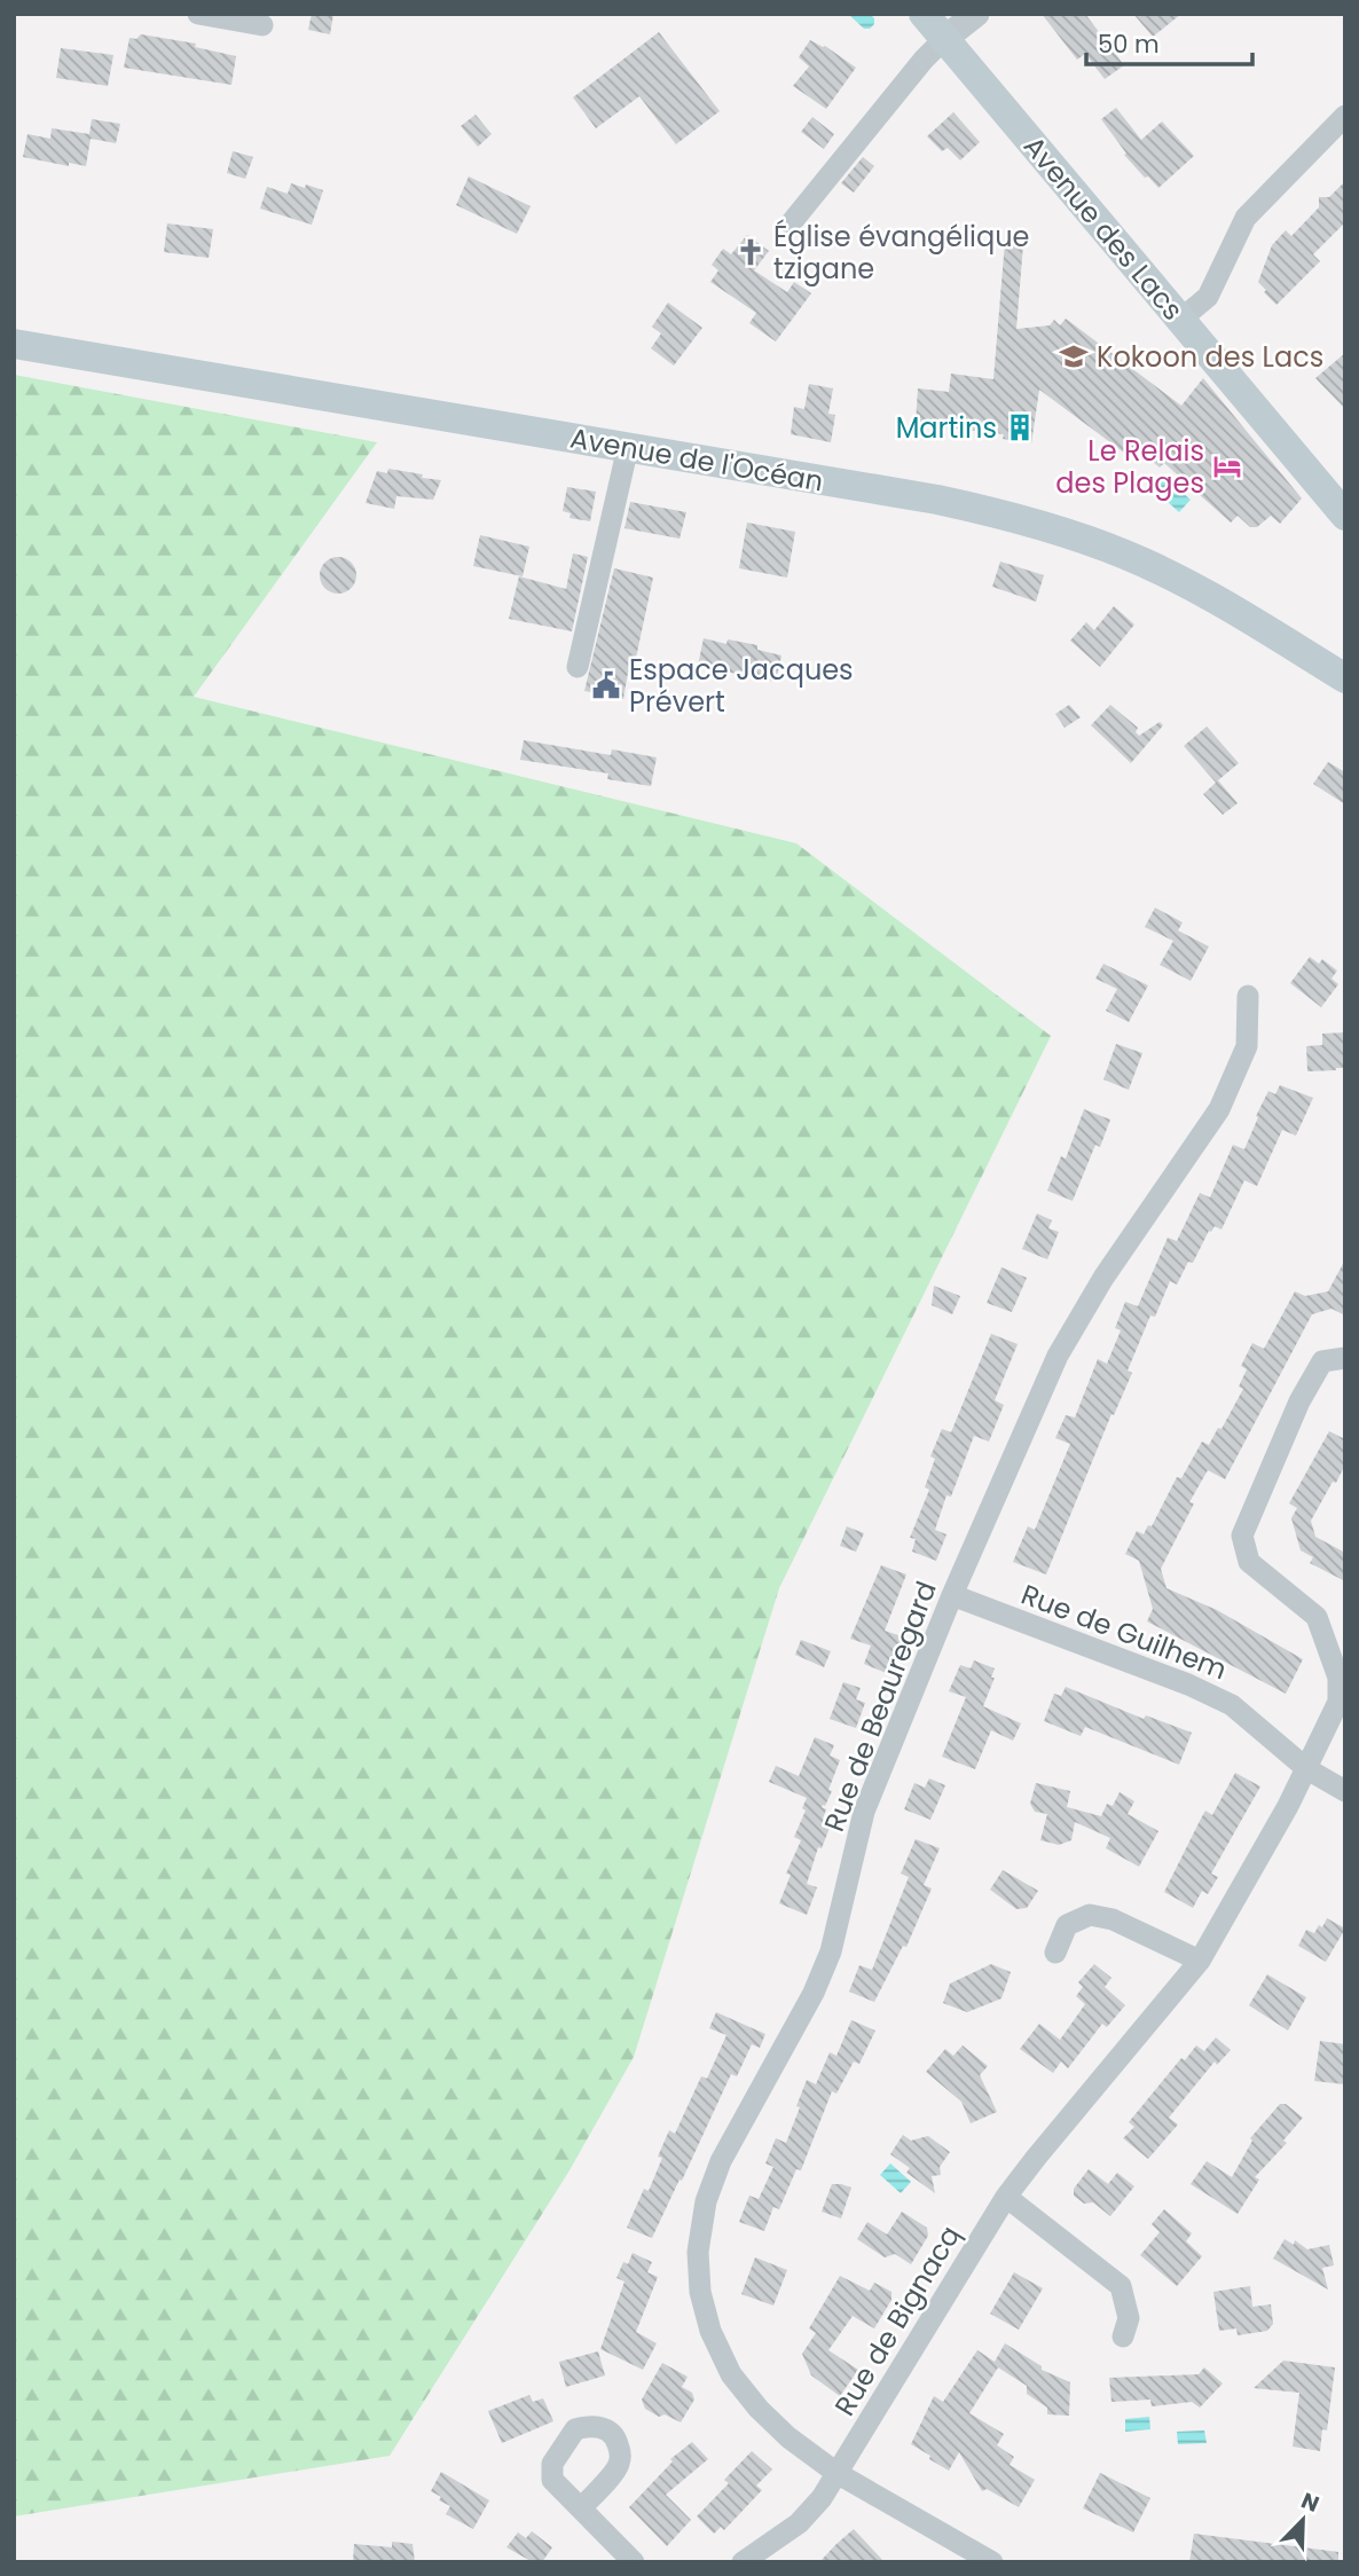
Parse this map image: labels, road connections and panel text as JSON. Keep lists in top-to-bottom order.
{
  "streets": {
    "main road": ["Avenue des Lacs", "Avenue de l'Océan"],
    "street": ["Rue de Guilhem", "Rue de Beauregard", "Rue de Bignacq"]
  },
  "crossings": [
    ["Rue de Guilhem", "Rue de Beauregard"],
    ["Rue de Guilhem", "Rue de Bignacq"],
    ["Rue de Beauregard", "Rue de Bignacq"]
  ],
  "places": {
    "church": ["Église évangélique tzigane"],
    "school or university": ["Kokoon des Lacs"],
    "building": ["Martins"],
    "hotel": ["Le Relais des Plages"],
    "public building": ["Espace Jacques Prévert"]
  },
  "scale_bar": "50 m",
  "north": "top right"
}
